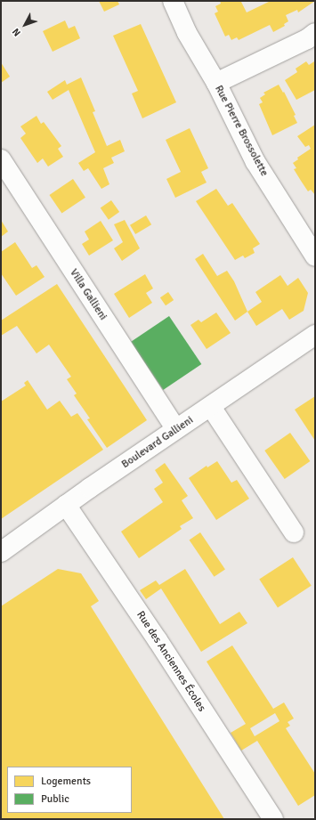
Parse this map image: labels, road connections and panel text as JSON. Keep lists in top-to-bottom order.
{
  "streets": {
    "street": [
      "Rue Pierre Brossolette",
      "Villa Gallieni",
      "Boulevard Gallieni",
      "Rue des Anciennes Écoles"
    ]
  },
  "crossings": [
    ["Villa Gallieni", "Boulevard Gallieni"],
    ["Boulevard Gallieni", "Rue des Anciennes Écoles"]
  ],
  "legend": ["Logements", "Public"],
  "north": "bottom left"
}
